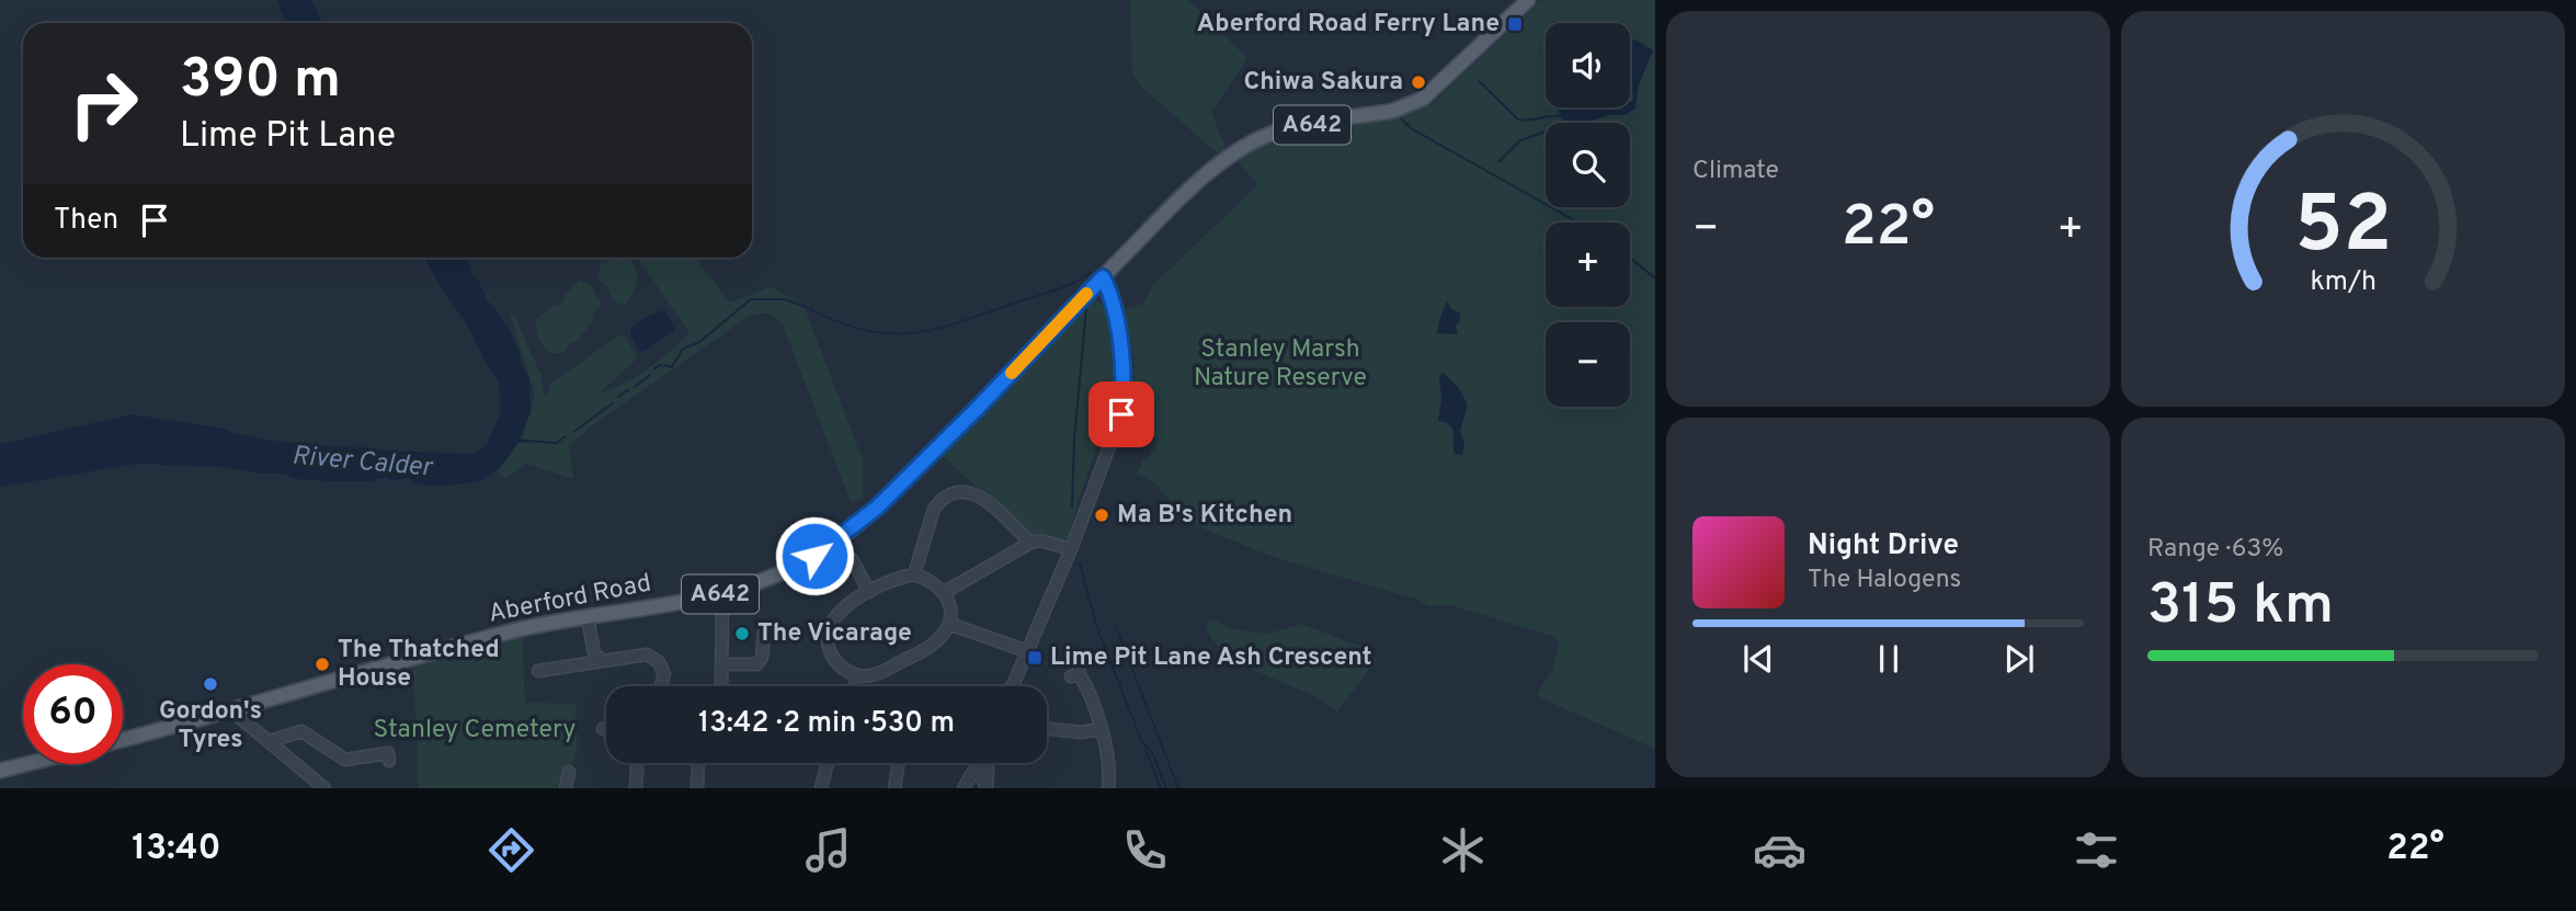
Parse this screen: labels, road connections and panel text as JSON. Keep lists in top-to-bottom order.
{
  "streets": {
    "main road": ["A642", "Aberford Road"]
  },
  "water": ["River Calder"],
  "parks": ["Stanley Marsh Nature Reserve", "Stanley Cemetery"],
  "places": {
    "transit": ["Aberford Road Ferry Lane", "Lime Pit Lane Ash Crescent"],
    "other": [
      "Chiwa Sakura",
      "Ma B's Kitchen",
      "The Vicarage",
      "The Thatched House",
      "Gordon's Tyres"
    ]
  },
  "page": {
    "tile": [
      "Climate",
      ["Range · 63%", "315 km"]
    ],
    "map_buttons": ["+", "−"],
    "turn": ["390 m", "Lime Pit Lane"],
    "then": "Then",
    "heat": ["−", "22°", "+"],
    "song": ["Night Drive", "The Halogens"],
    "limit": "60",
    "trip": "13:42 · 2 min · 530 m",
    "tabs": ["13:40", "22°"],
    "gauge": ["52", "km/h"]
  }
}
